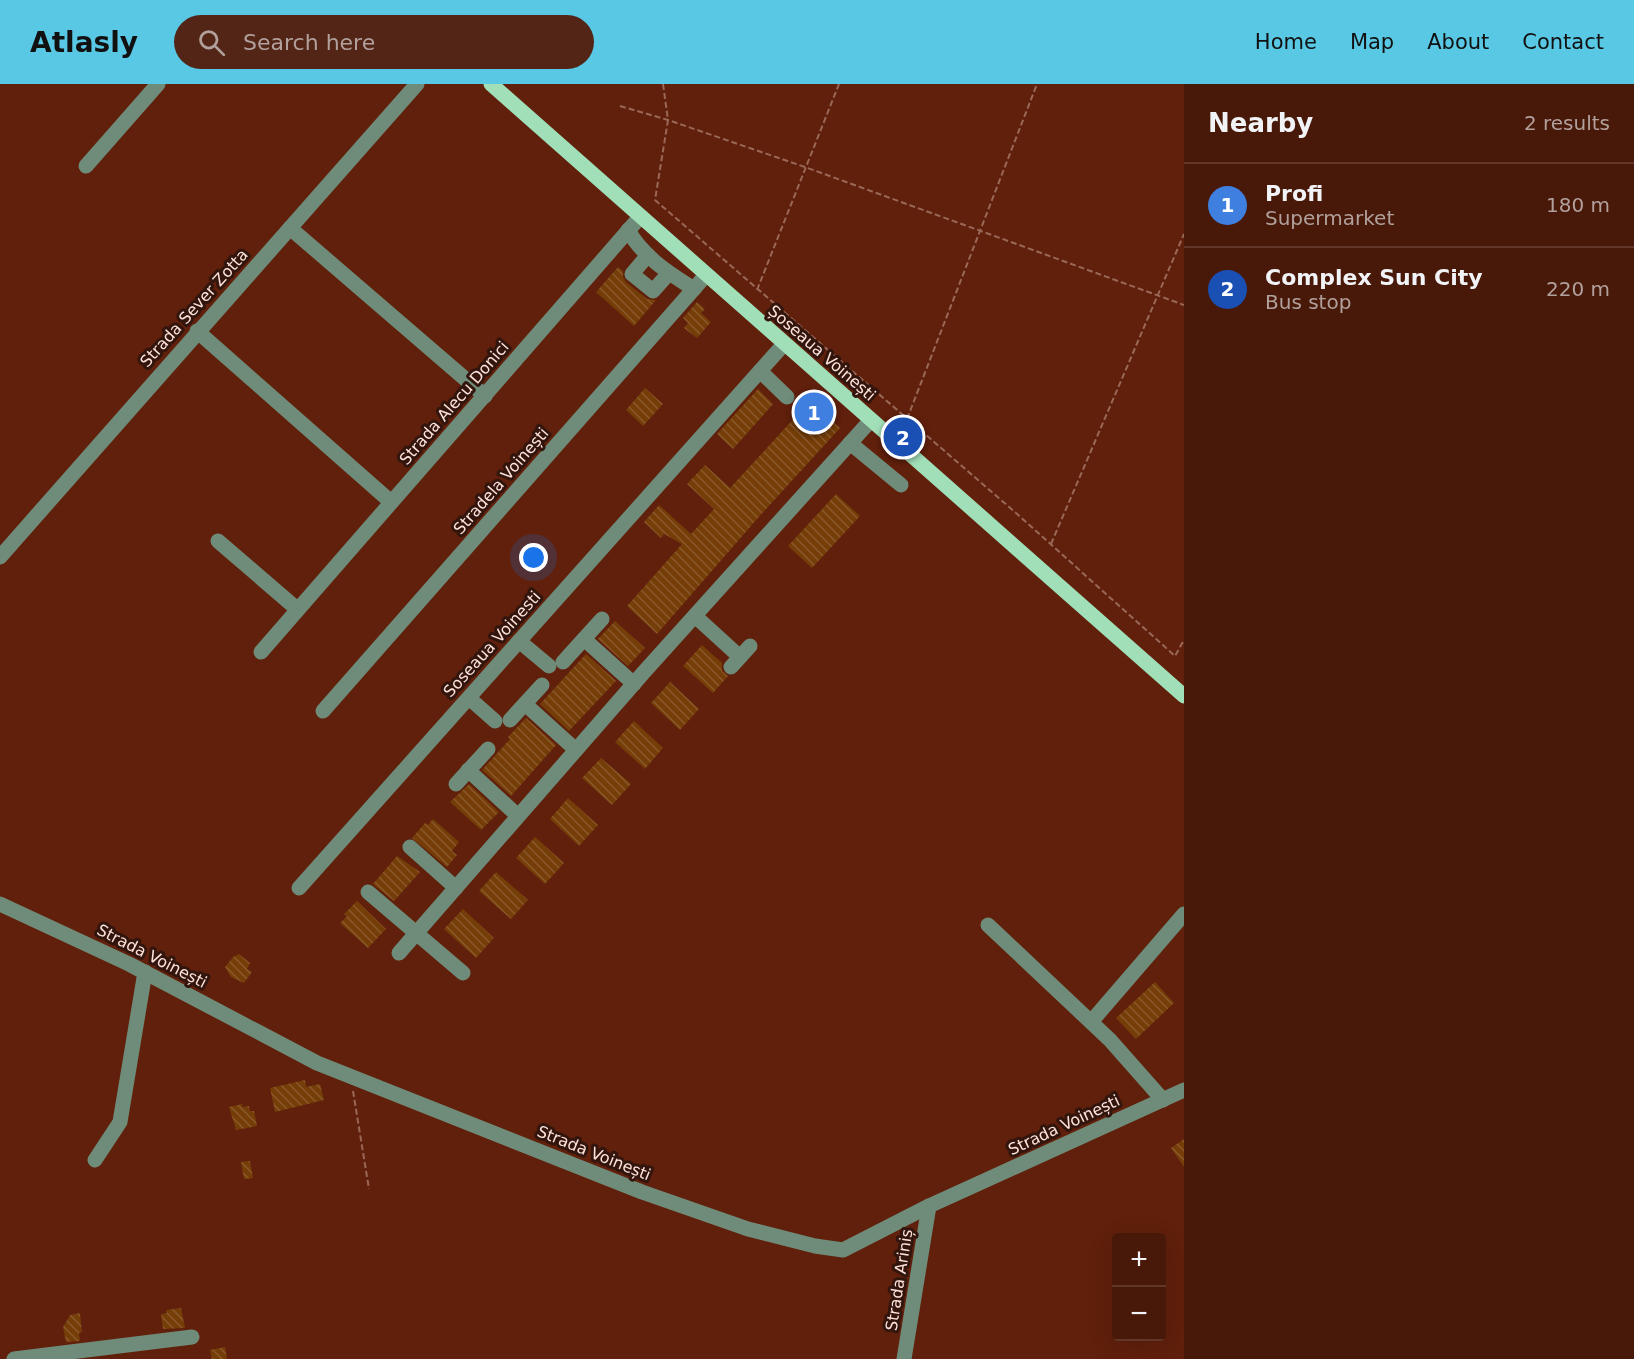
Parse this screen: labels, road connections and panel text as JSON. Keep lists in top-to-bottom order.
{
  "streets": {
    "main road": ["Șoseaua Voinești"],
    "street": [
      "Strada Sever Zotta",
      "Strada Alecu Donici",
      "Stradela Voinești",
      "Soseaua Voinesti",
      "Strada Voinești",
      "Strada Ariniș"
    ]
  },
  "crossings": [
    ["Șoseaua Voinești", "Strada Alecu Donici"],
    ["Șoseaua Voinești", "Stradela Voinești"],
    ["Șoseaua Voinești", "Soseaua Voinesti"],
    ["Strada Voinești", "Strada Ariniș"]
  ],
  "page": {
    "header": "Atlasly",
    "search": "Search here",
    "nav": [
      "Home",
      "Map",
      "About",
      "Contact"
    ],
    "heading": ["Nearby", "2 results"],
    "list": [
      {
        "mark": "1",
        "name": "Profi",
        "note": "Supermarket",
        "value": "180 m"
      },
      {
        "mark": "2",
        "name": "Complex Sun City",
        "note": "Bus stop",
        "value": "220 m"
      }
    ],
    "pins": ["1", "2"],
    "map_buttons": ["+", "−"]
  }
}
